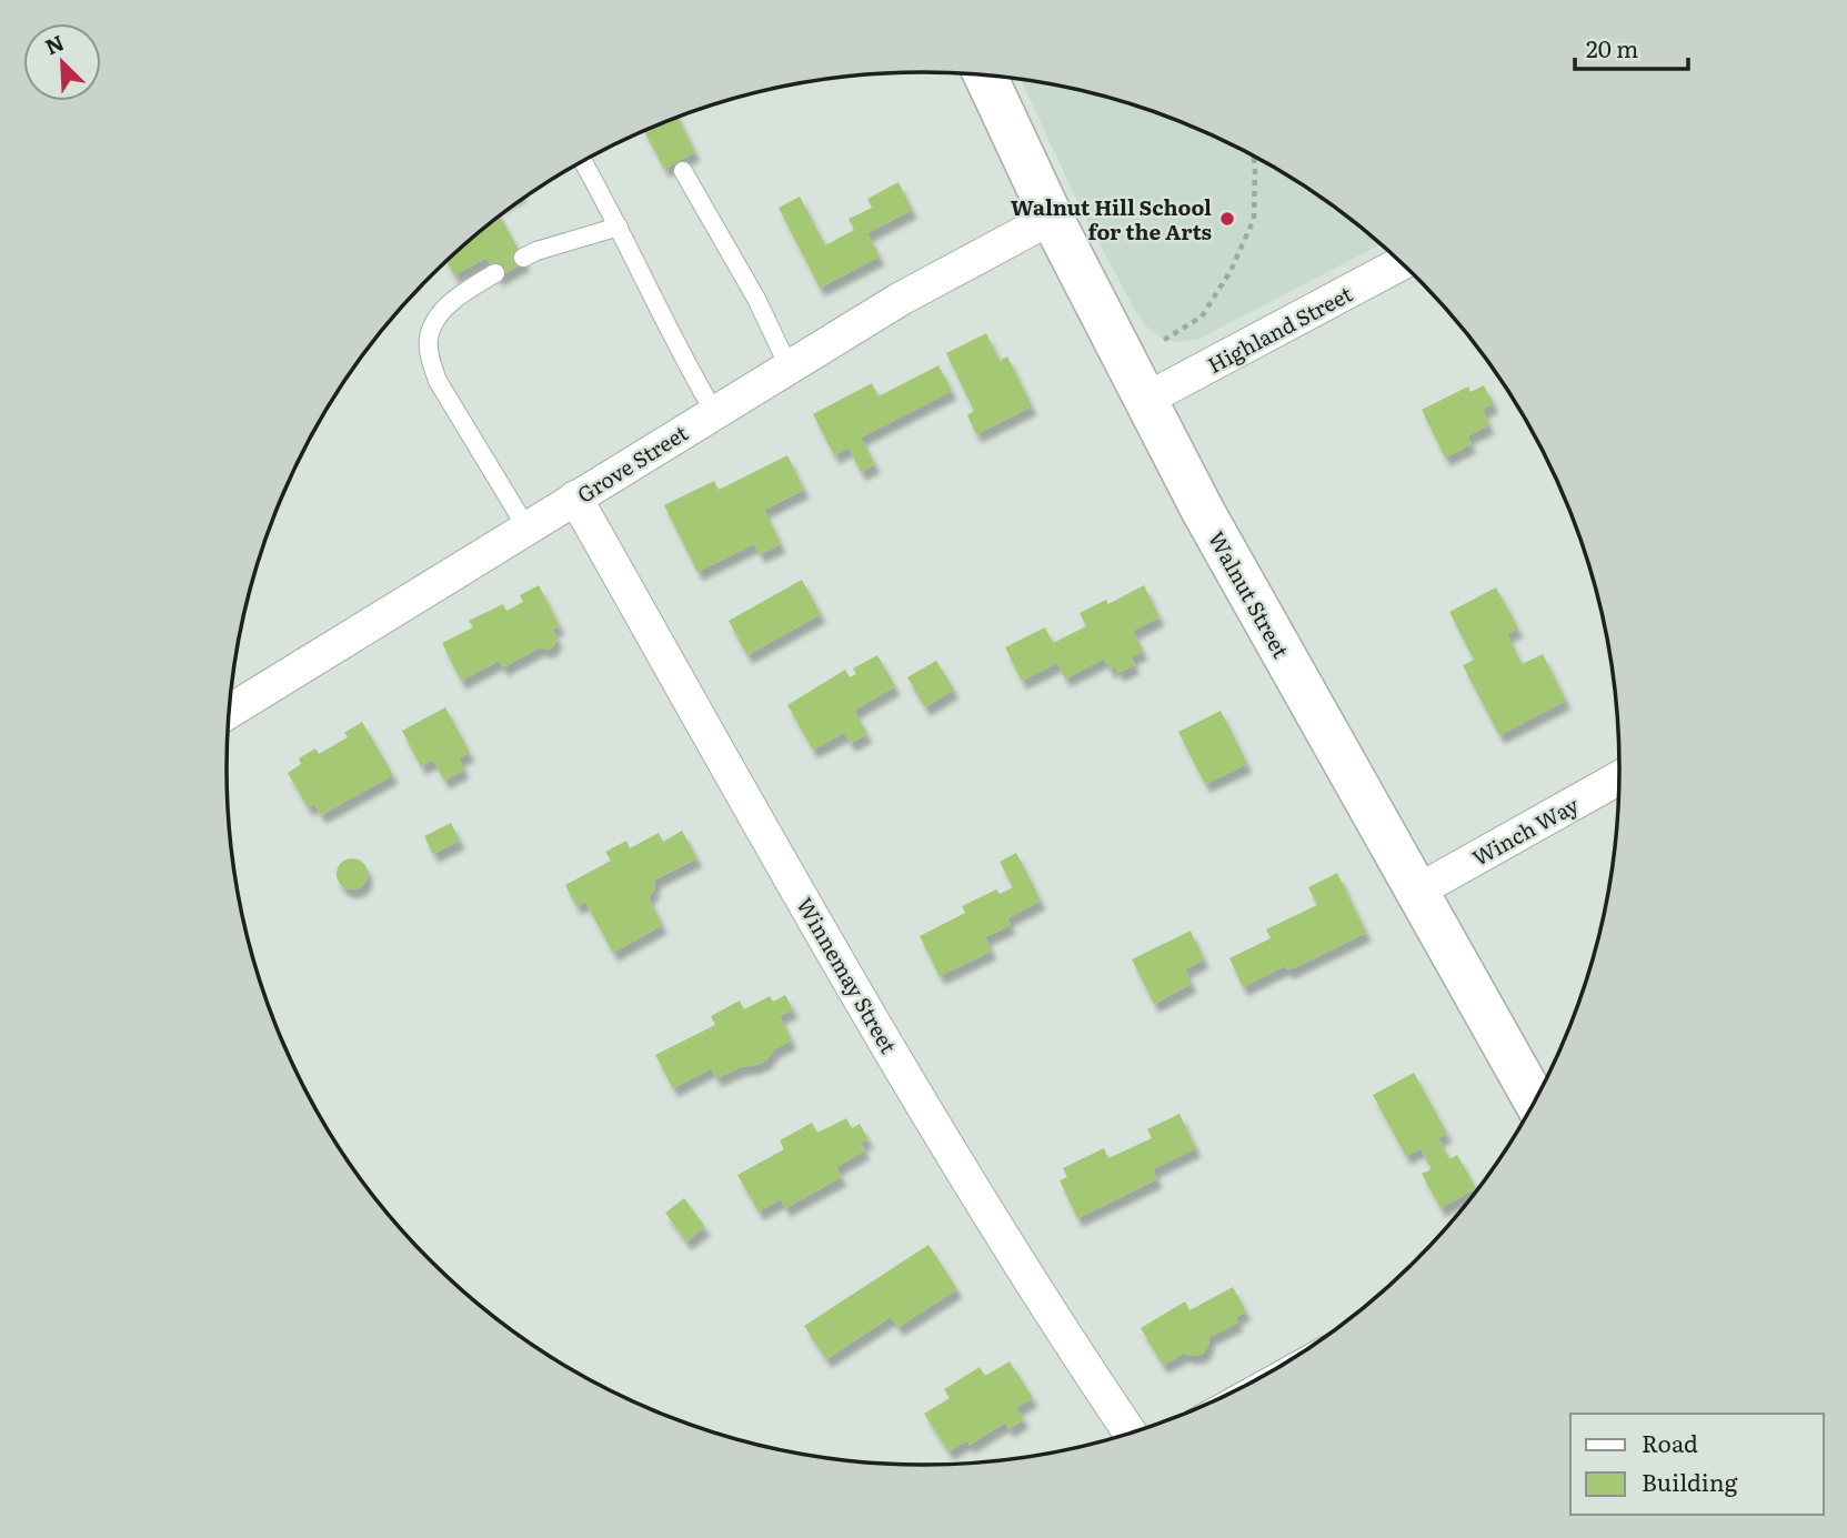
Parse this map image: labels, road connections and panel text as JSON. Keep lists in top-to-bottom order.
{
  "streets": {
    "street": [
      "Highland Street",
      "Grove Street",
      "Walnut Street",
      "Winch Way",
      "Winnemay Street"
    ]
  },
  "crossings": [
    ["Highland Street", "Walnut Street"],
    ["Grove Street", "Walnut Street"],
    ["Grove Street", "Winnemay Street"],
    ["Walnut Street", "Winch Way"]
  ],
  "places": ["Walnut Hill School for the Arts"],
  "legend": ["Road", "Building"],
  "scale_bar": "20 m",
  "north": "top left"
}
